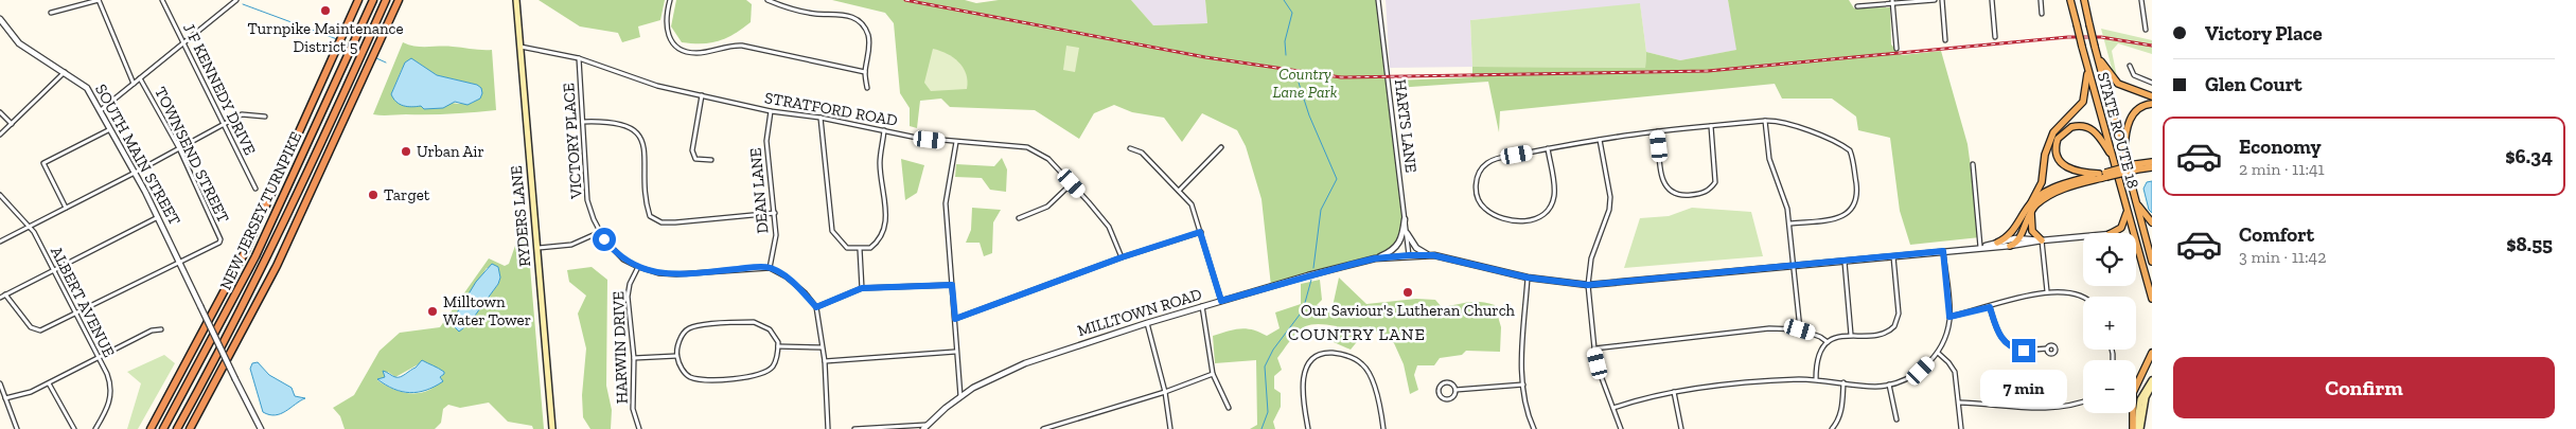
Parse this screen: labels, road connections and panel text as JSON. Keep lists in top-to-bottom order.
{
  "streets": {
    "highway": ["STATE ROUTE 18", "NEW JERSEY TURNPIKE"],
    "main road": ["RYDERS LANE"],
    "street": [
      "J F KENNEDY DRIVE",
      "STRATFORD ROAD",
      "HARTS LANE",
      "VICTORY PLACE",
      "SOUTH MAIN STREET",
      "TOWNSEND STREET",
      "DEAN LANE",
      "ALBERT AVENUE",
      "MILLTOWN ROAD",
      "HARWIN DRIVE"
    ]
  },
  "crossings": [
    ["STRATFORD ROAD", "VICTORY PLACE"],
    ["STRATFORD ROAD", "DEAN LANE"],
    ["STRATFORD ROAD", "RYDERS LANE"],
    ["HARTS LANE", "MILLTOWN ROAD"],
    ["VICTORY PLACE", "DEAN LANE"],
    ["VICTORY PLACE", "HARWIN DRIVE"],
    ["SOUTH MAIN STREET", "TOWNSEND STREET"]
  ],
  "districts": ["COUNTRY LANE"],
  "parks": ["Country Lane Park"],
  "places": [
    "Turnpike Maintenance District 5",
    "Urban Air",
    "Target",
    "Our Saviour's Lutheran Church",
    "Milltown Water Tower"
  ],
  "page": {
    "banner": ["Victory Place", "Glen Court"],
    "list": [
      {
        "name": "Economy",
        "note": "2 min · 11:41",
        "value": "$6.34"
      },
      {
        "name": "Comfort",
        "note": "3 min · 11:42",
        "value": "$8.55"
      }
    ],
    "map_buttons": ["+", "−"],
    "buttons": "Confirm",
    "bubble": "7 min"
  }
}
